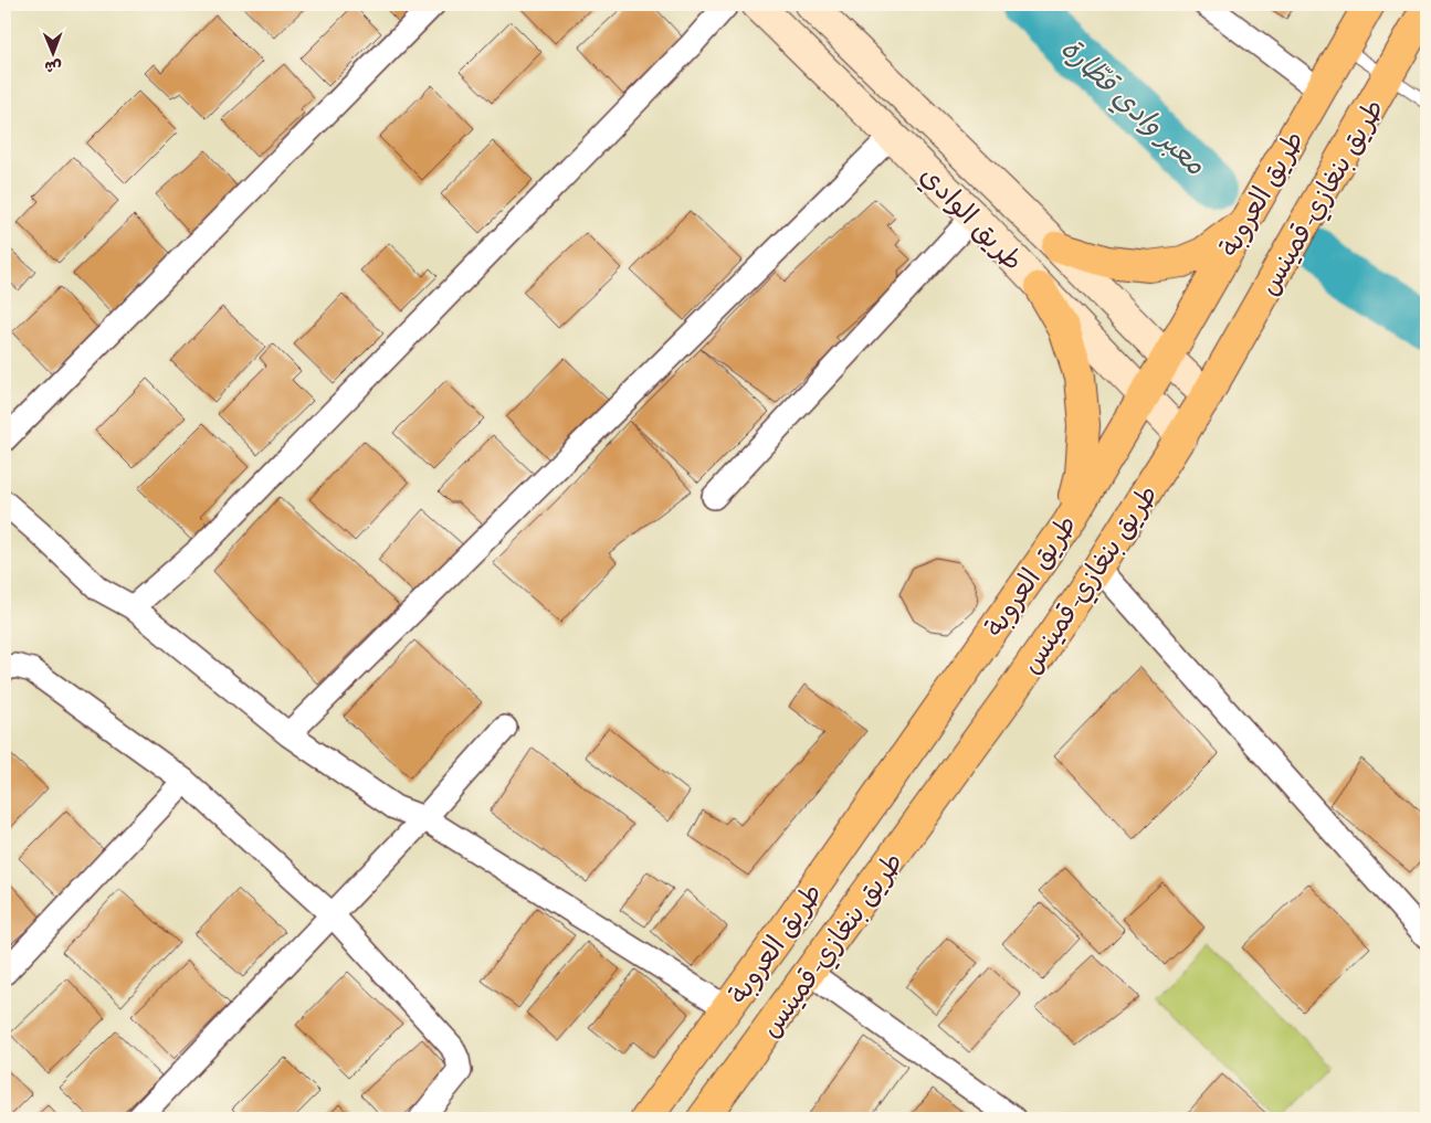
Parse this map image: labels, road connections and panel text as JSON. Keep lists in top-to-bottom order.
{
  "streets": {
    "main road": ["طريق العروبة", "طريق بنغازي-قمينس", "طريق الوادي"]
  },
  "crossings": [
    ["طريق العروبة", "طريق الوادي"],
    ["طريق بنغازي-قمينس", "طريق الوادي"]
  ],
  "water": ["معبر وادي قطّارة"],
  "north": "bottom"
}
